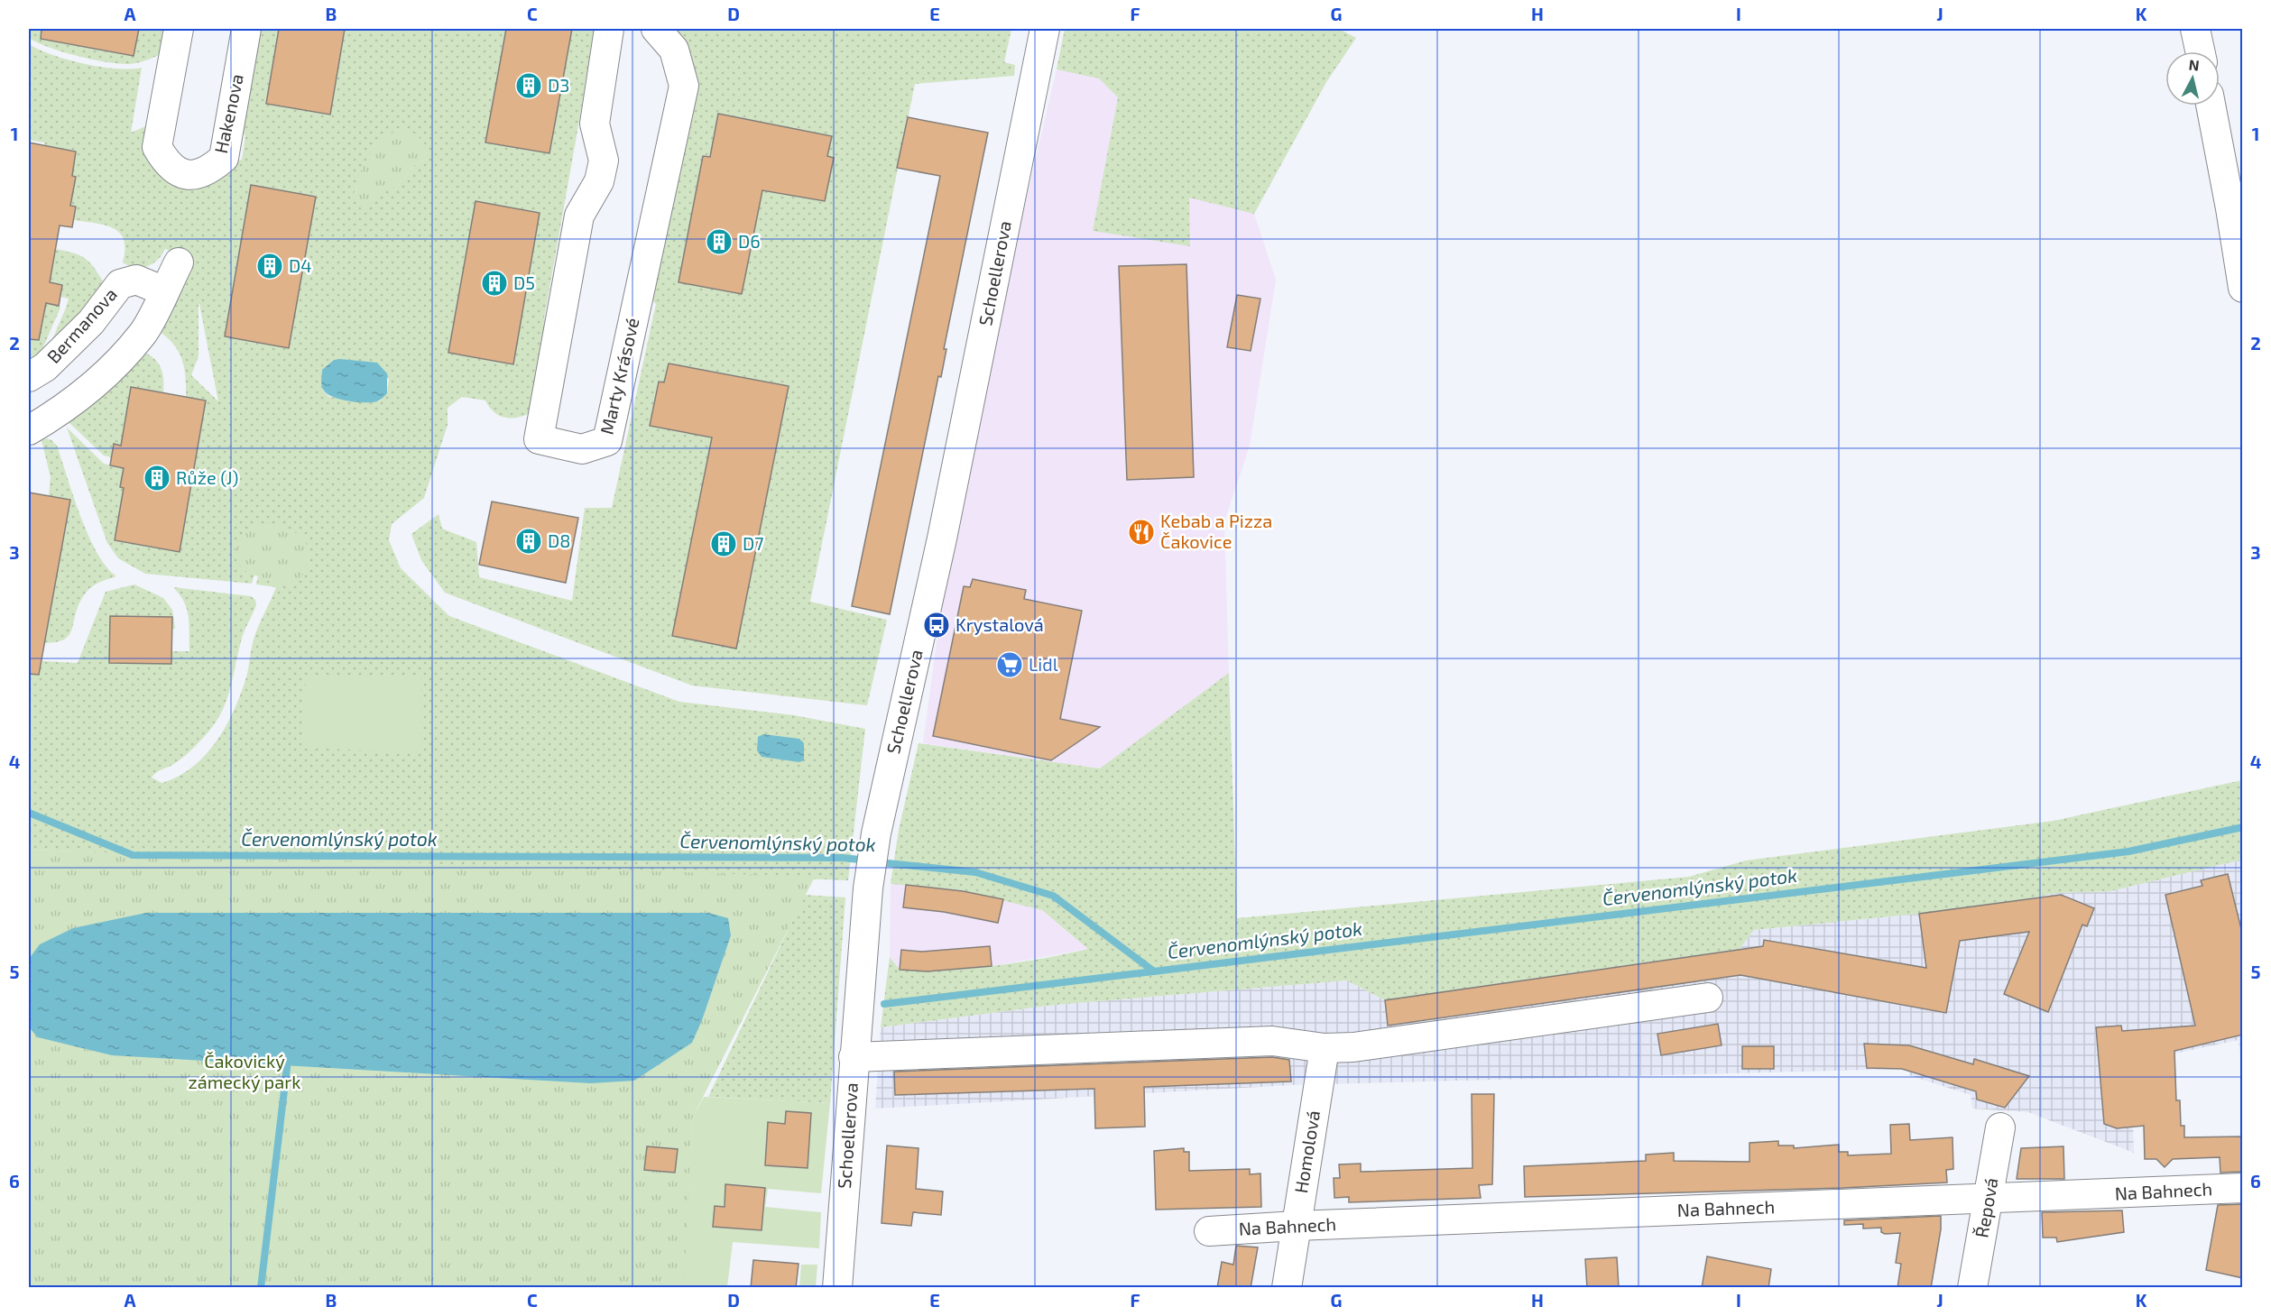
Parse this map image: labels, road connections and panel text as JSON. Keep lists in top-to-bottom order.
{
  "streets": {
    "street": [
      "Hakenova",
      "Schoellerova",
      "Bermanova",
      "Marty Krásové",
      "Homolová",
      "Na Bahnech",
      "Řepová"
    ]
  },
  "crossings": [
    ["Homolová", "Na Bahnech"],
    ["Na Bahnech", "Řepová"]
  ],
  "water": ["Červenomlýnský potok"],
  "parks": ["Čakovický zámecký park"],
  "places": {
    "building": [
      "D3",
      "D6",
      "D4",
      "D5",
      "Růže (J)",
      "D8",
      "D7"
    ],
    "restaurant": ["Kebab a Pizza Čakovice"],
    "bus stop": ["Krystalová"],
    "supermarket": ["Lidl"]
  },
  "north": "top",
  "grid": {
    "columns": [
      "A",
      "B",
      "C",
      "D",
      "E",
      "F",
      "G",
      "H",
      "I",
      "J",
      "K"
    ],
    "rows": [
      "1",
      "2",
      "3",
      "4",
      "5",
      "6"
    ]
  }
}
